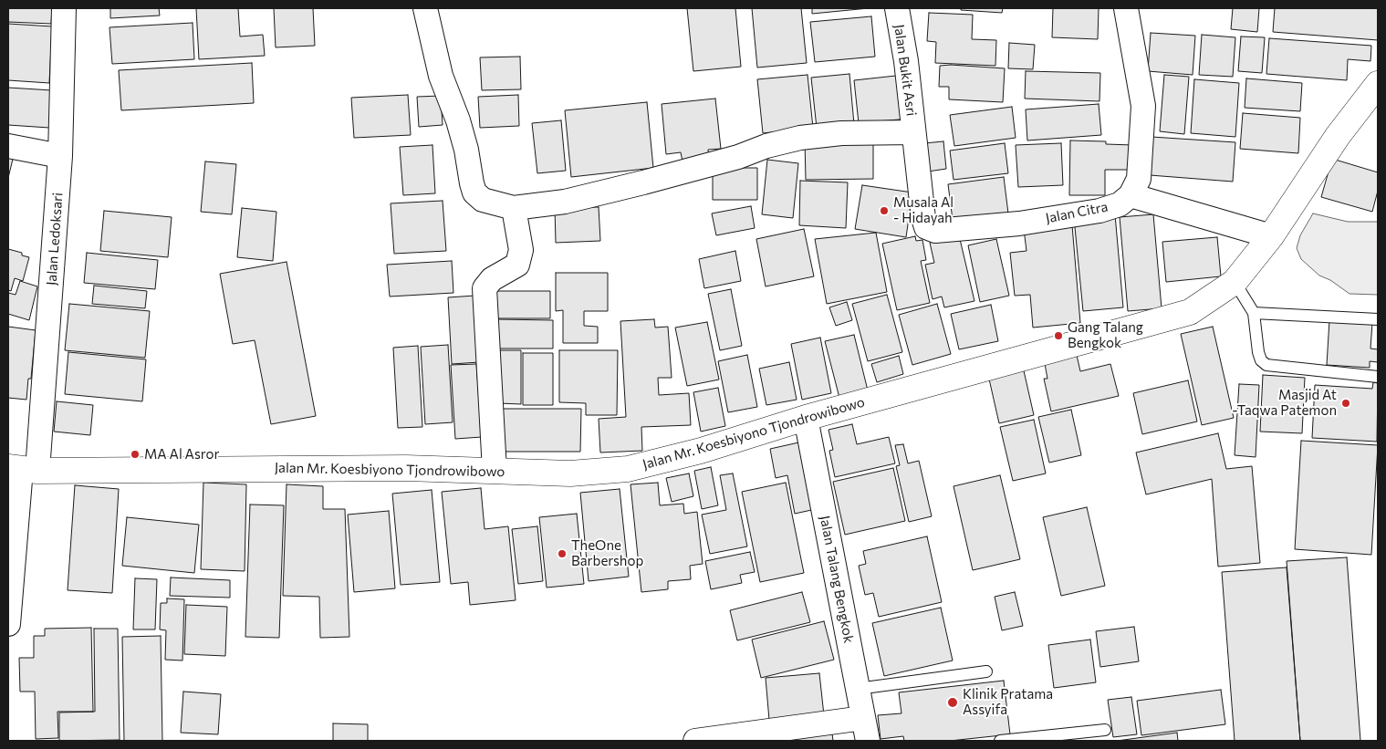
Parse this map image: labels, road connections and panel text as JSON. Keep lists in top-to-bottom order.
{
  "streets": {
    "main road": ["Jalan Mr. Koesbiyono Tjondrowibowo"],
    "street": [
      "Jalan Bukit Asri",
      "Jalan Citra",
      "Jalan Ledoksari",
      "Jalan Talang Bengkok"
    ]
  },
  "crossings": [
    ["Jalan Bukit Asri", "Jalan Citra"],
    ["Jalan Ledoksari", "Jalan Mr. Koesbiyono Tjondrowibowo"],
    ["Jalan Mr. Koesbiyono Tjondrowibowo", "Jalan Talang Bengkok"]
  ],
  "places": [
    "Musala Al - Hidayah",
    "Gang Talang Bengkok",
    "Masjid At -Taqwa Patemon",
    "MA Al Asror",
    "TheOne Barbershop",
    "Klinik Pratama Assyifa"
  ]
}
